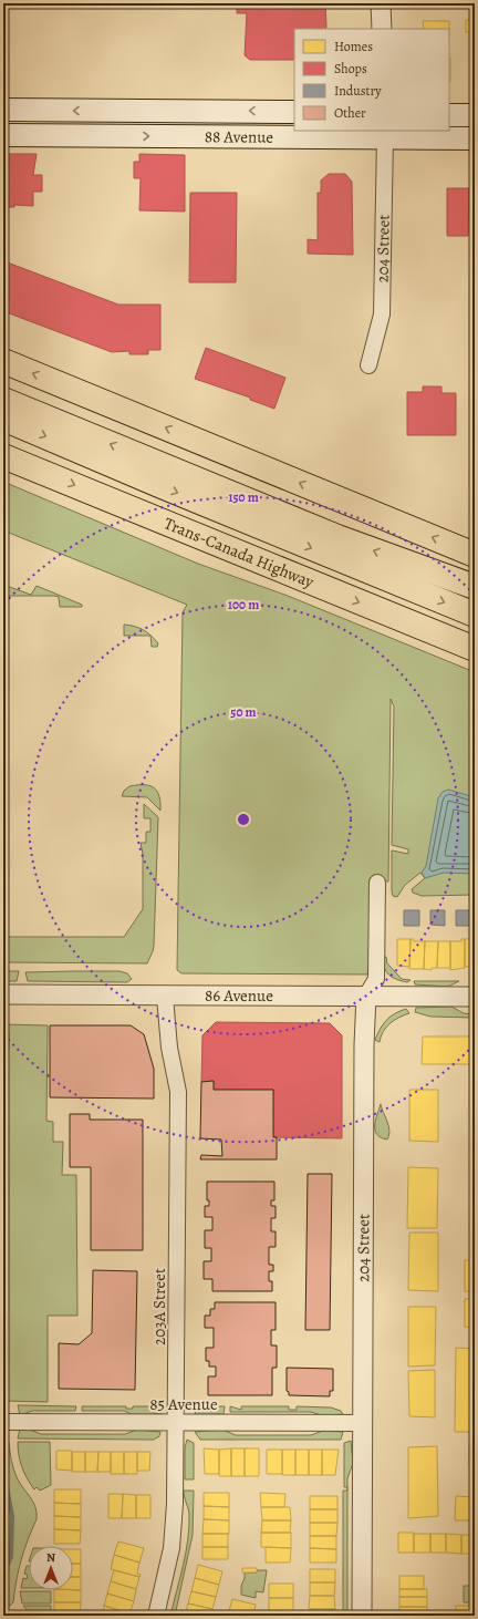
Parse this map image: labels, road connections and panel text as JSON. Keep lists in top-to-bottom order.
{
  "streets": {
    "highway": ["Trans-Canada Highway"],
    "main road": ["88 Avenue"],
    "street": [
      "204 Street",
      "86 Avenue",
      "203A Street",
      "85 Avenue"
    ]
  },
  "crossings": [
    ["88 Avenue", "204 Street"],
    ["204 Street", "86 Avenue"],
    ["204 Street", "85 Avenue"],
    ["86 Avenue", "203A Street"],
    ["203A Street", "85 Avenue"]
  ],
  "legend": [
    "Homes",
    "Shops",
    "Industry",
    "Other"
  ],
  "north": "top",
  "rings": ["150 m", "100 m", "50 m"]
}
